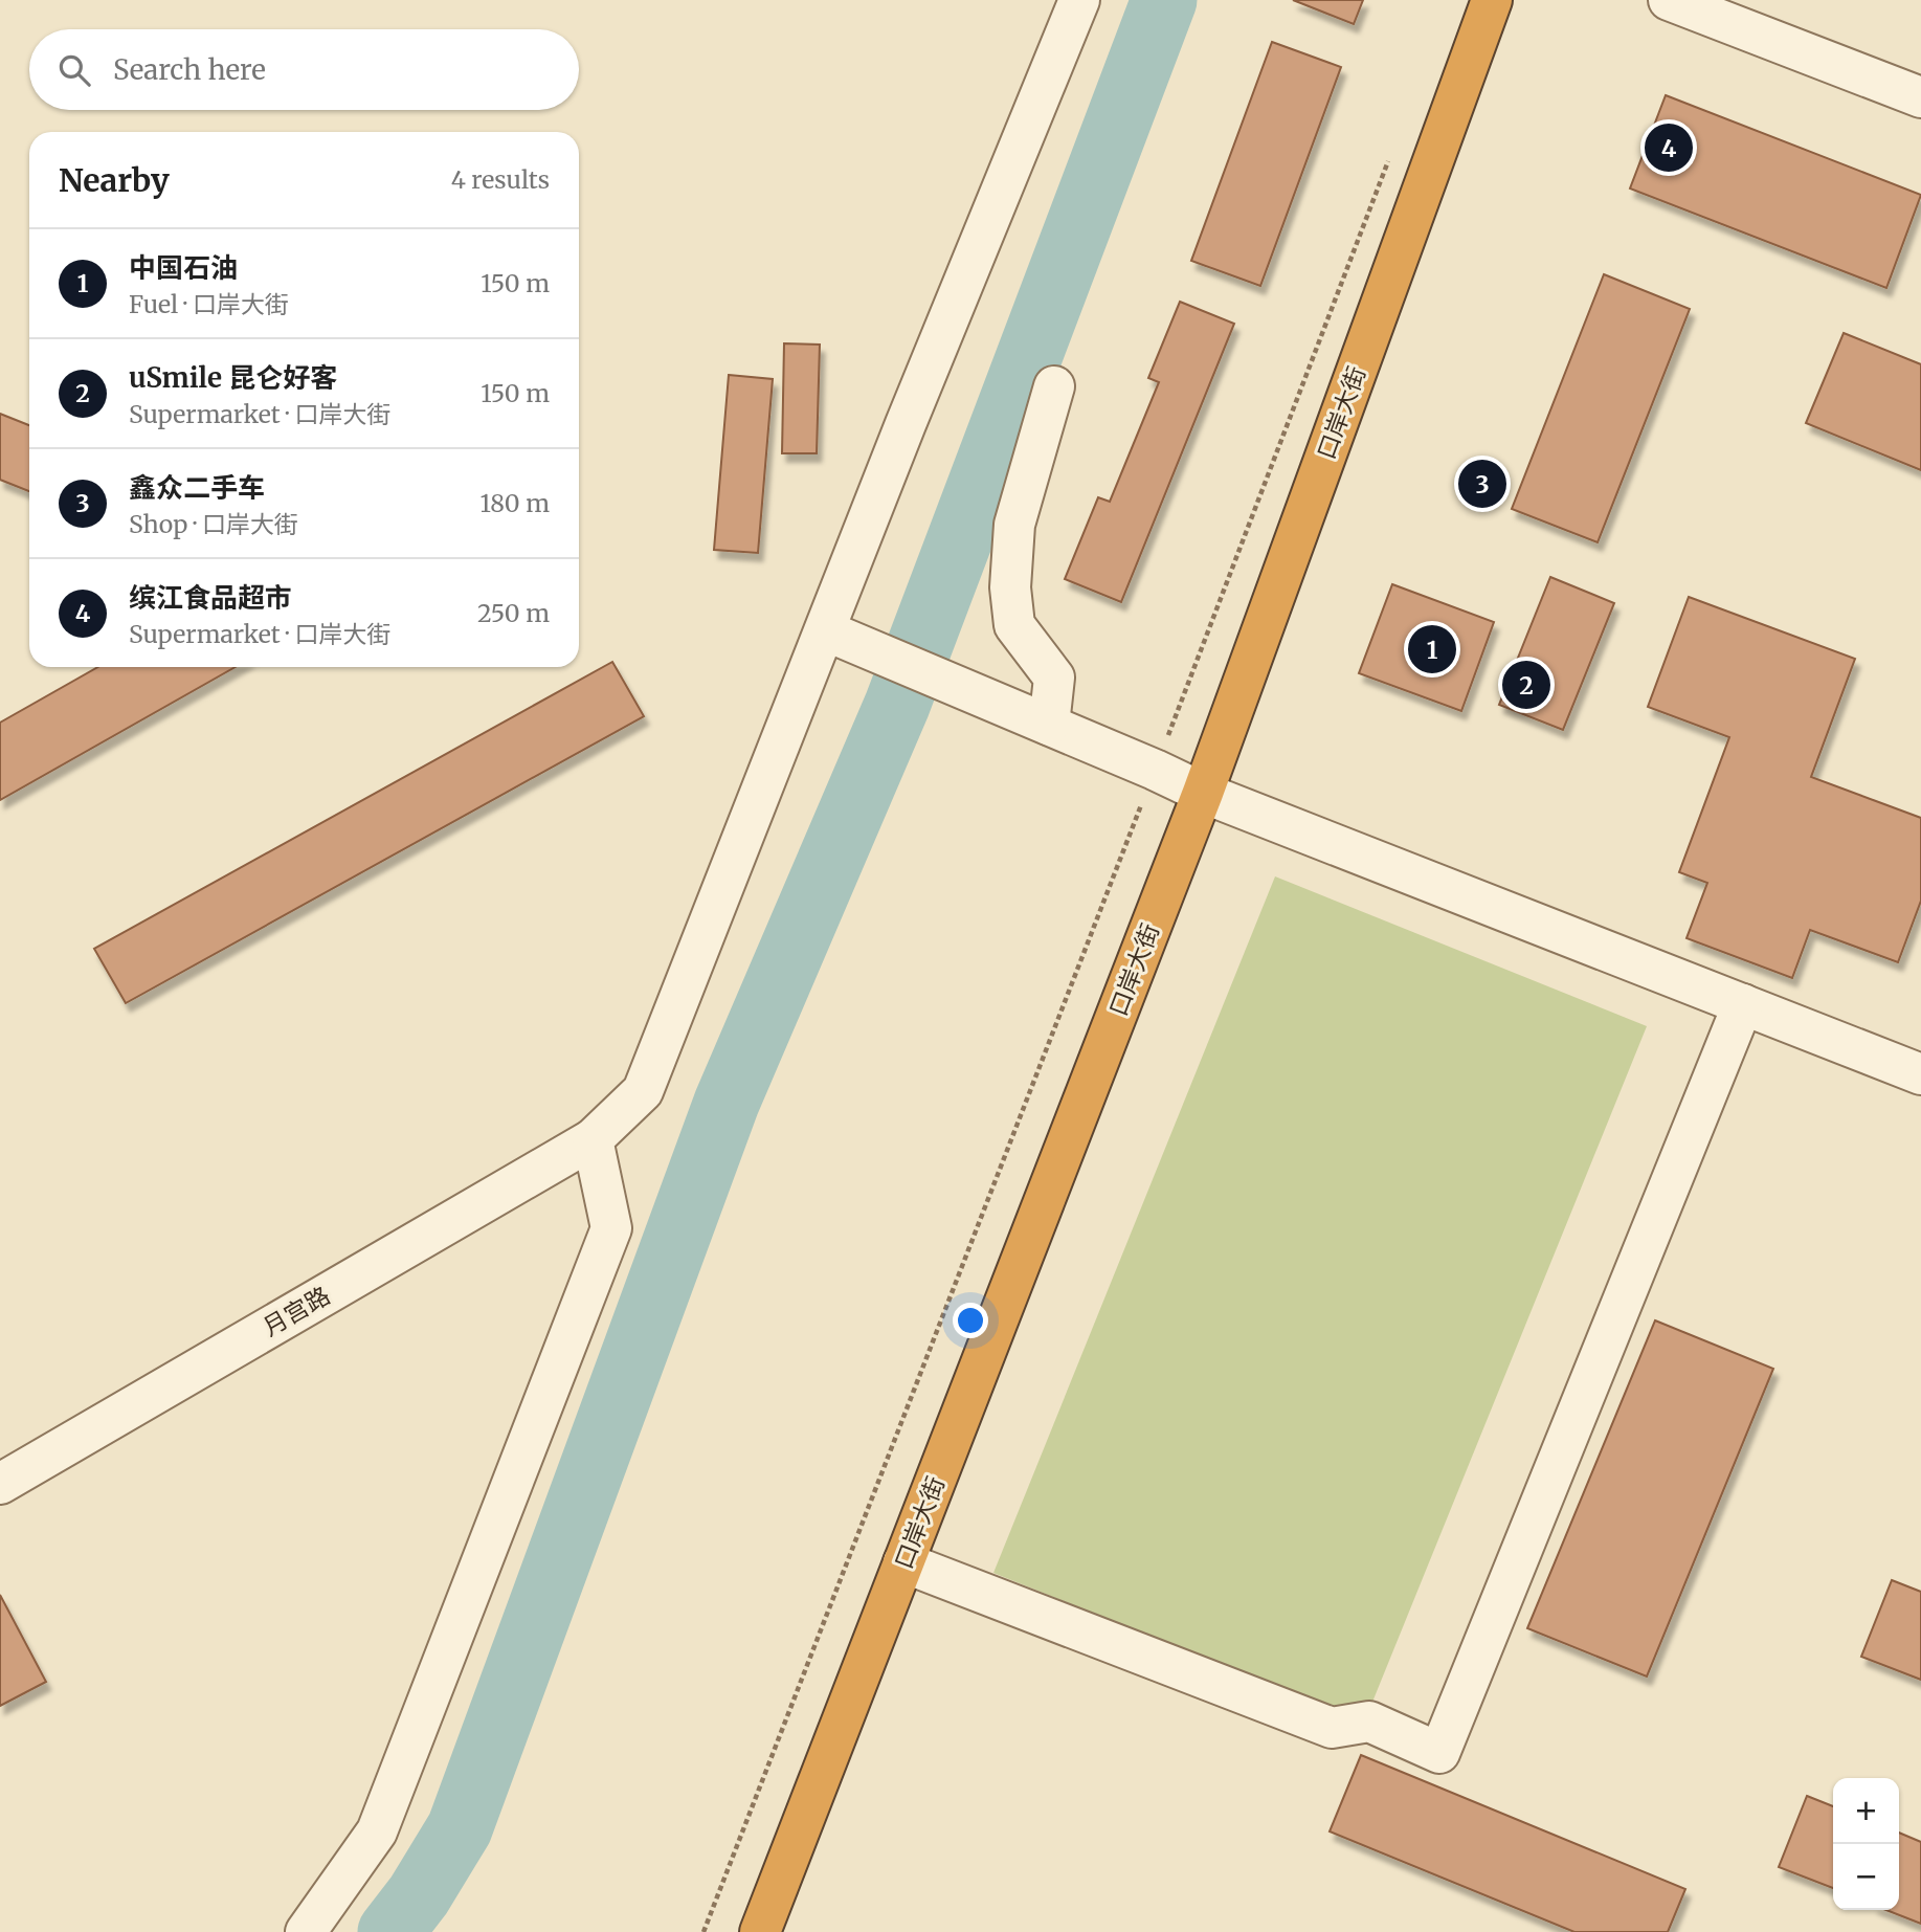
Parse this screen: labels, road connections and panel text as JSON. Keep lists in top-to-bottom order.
{
  "streets": {
    "highway": ["口岸大街"],
    "street": ["月宫路"]
  },
  "page": {
    "search": "Search here",
    "pins": [
      "4",
      "3",
      "1",
      "2"
    ],
    "heading": ["Nearby", "4 results"],
    "list": [
      {
        "mark": "1",
        "name": "中国石油",
        "note": "Fuel · 口岸大街",
        "value": "150 m"
      },
      {
        "mark": "2",
        "name": "uSmile 昆仑好客",
        "note": "Supermarket · 口岸大街",
        "value": "150 m"
      },
      {
        "mark": "3",
        "name": "鑫众二手车",
        "note": "Shop · 口岸大街",
        "value": "180 m"
      },
      {
        "mark": "4",
        "name": "缤江食品超市",
        "note": "Supermarket · 口岸大街",
        "value": "250 m"
      }
    ],
    "map_buttons": ["+", "−"]
  }
}
